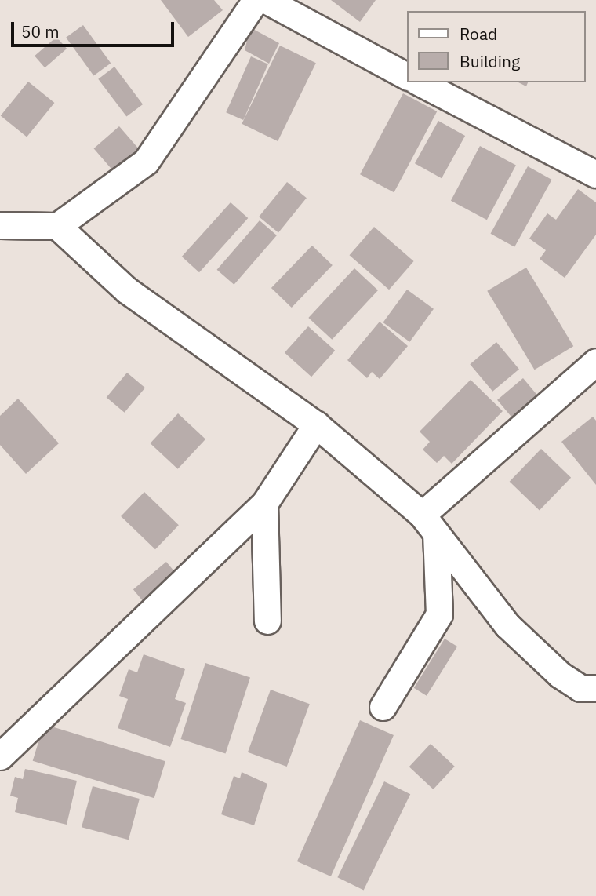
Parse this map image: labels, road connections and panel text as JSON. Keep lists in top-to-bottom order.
{
  "legend": ["Road", "Building"],
  "scale_bar": "50 m"
}
